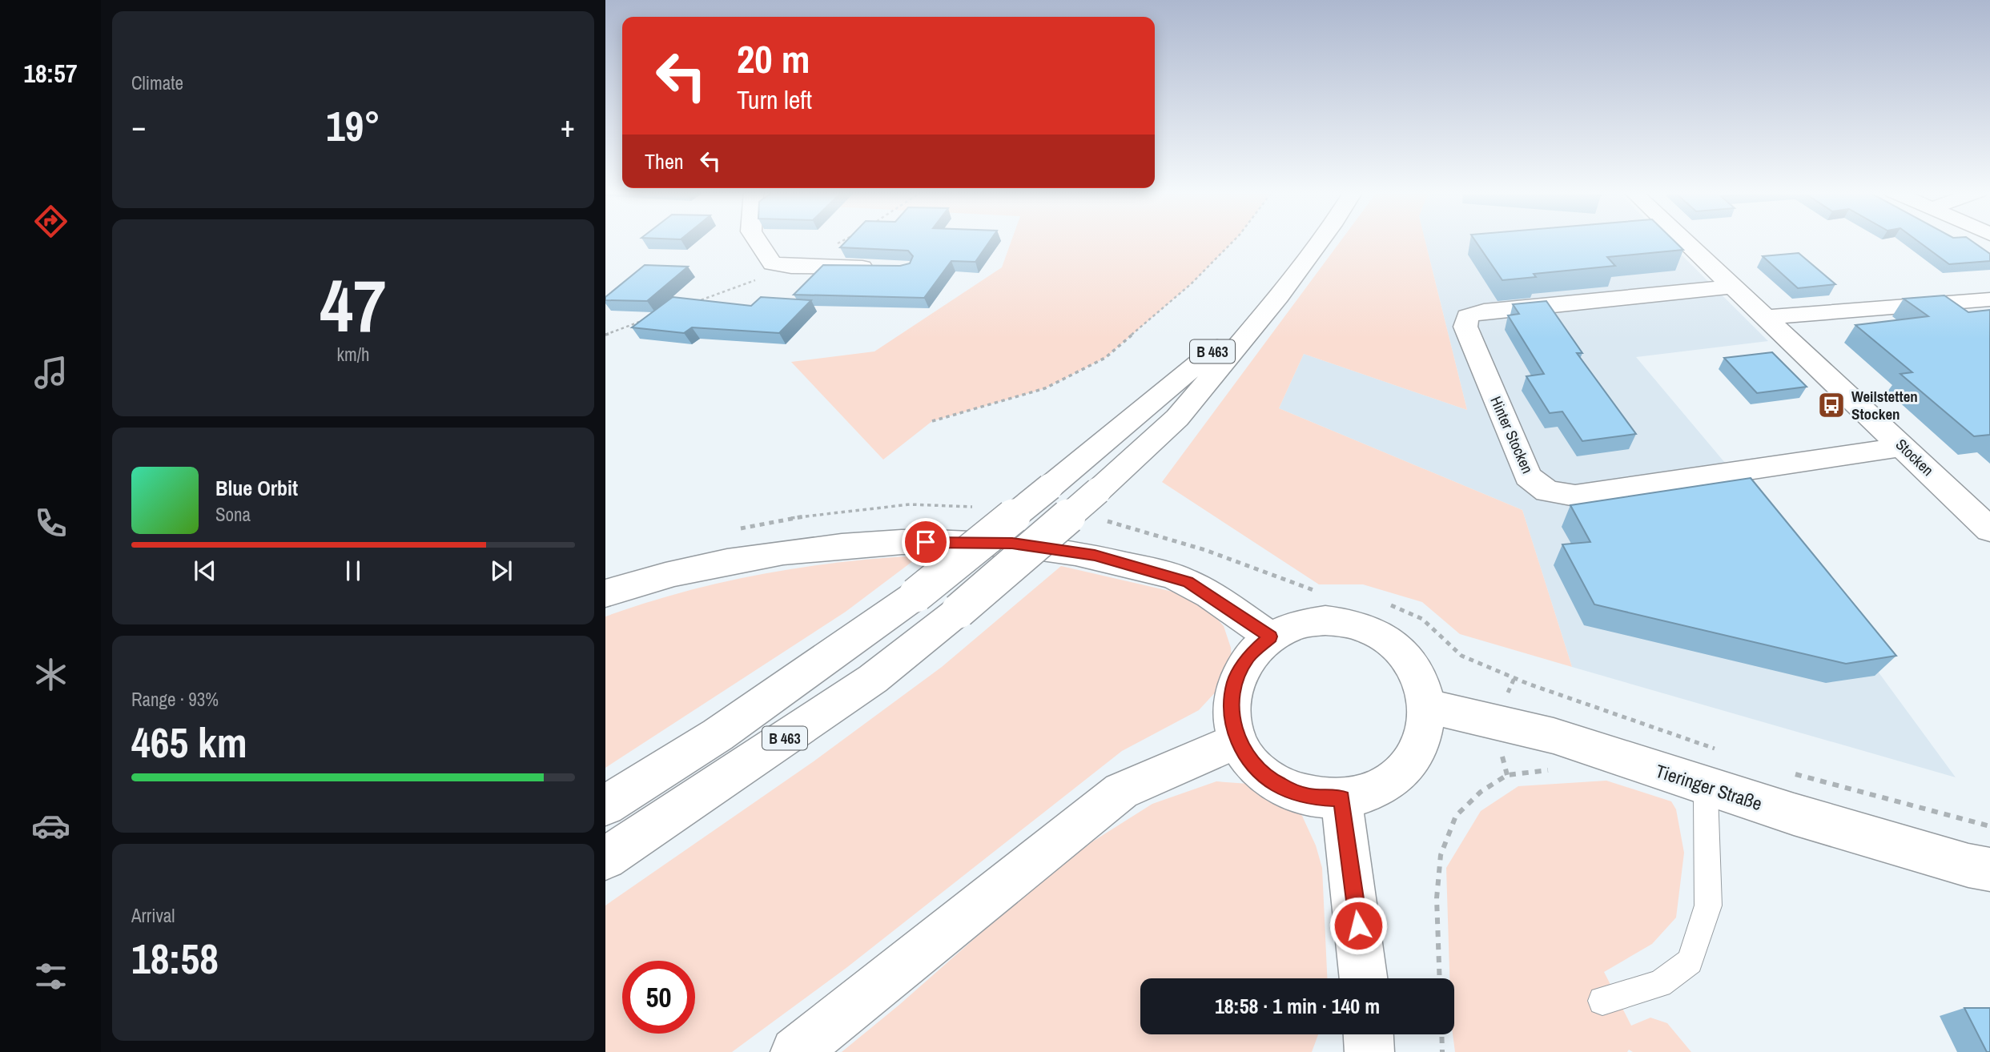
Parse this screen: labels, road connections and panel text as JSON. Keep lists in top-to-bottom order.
{
  "streets": {
    "main road": [
      "B 463",
      "Hinter Stocken",
      "Stocken",
      "Tieringer Straße"
    ]
  },
  "crossings": [
    ["Hinter Stocken", "Stocken"]
  ],
  "places": {
    "bus stop": ["Weilstetten Stocken"]
  },
  "page": {
    "tabs": "18:57",
    "tile": [
      "Climate",
      ["47", "km/h"],
      ["Range · 93%", "465 km"],
      ["Arrival", "18:58"]
    ],
    "turn": ["20 m", "Turn left"],
    "heat": ["−", "19°", "+"],
    "then": "Then",
    "song": ["Blue Orbit", "Sona"],
    "limit": "50",
    "trip": "18:58 · 1 min · 140 m"
  }
}
